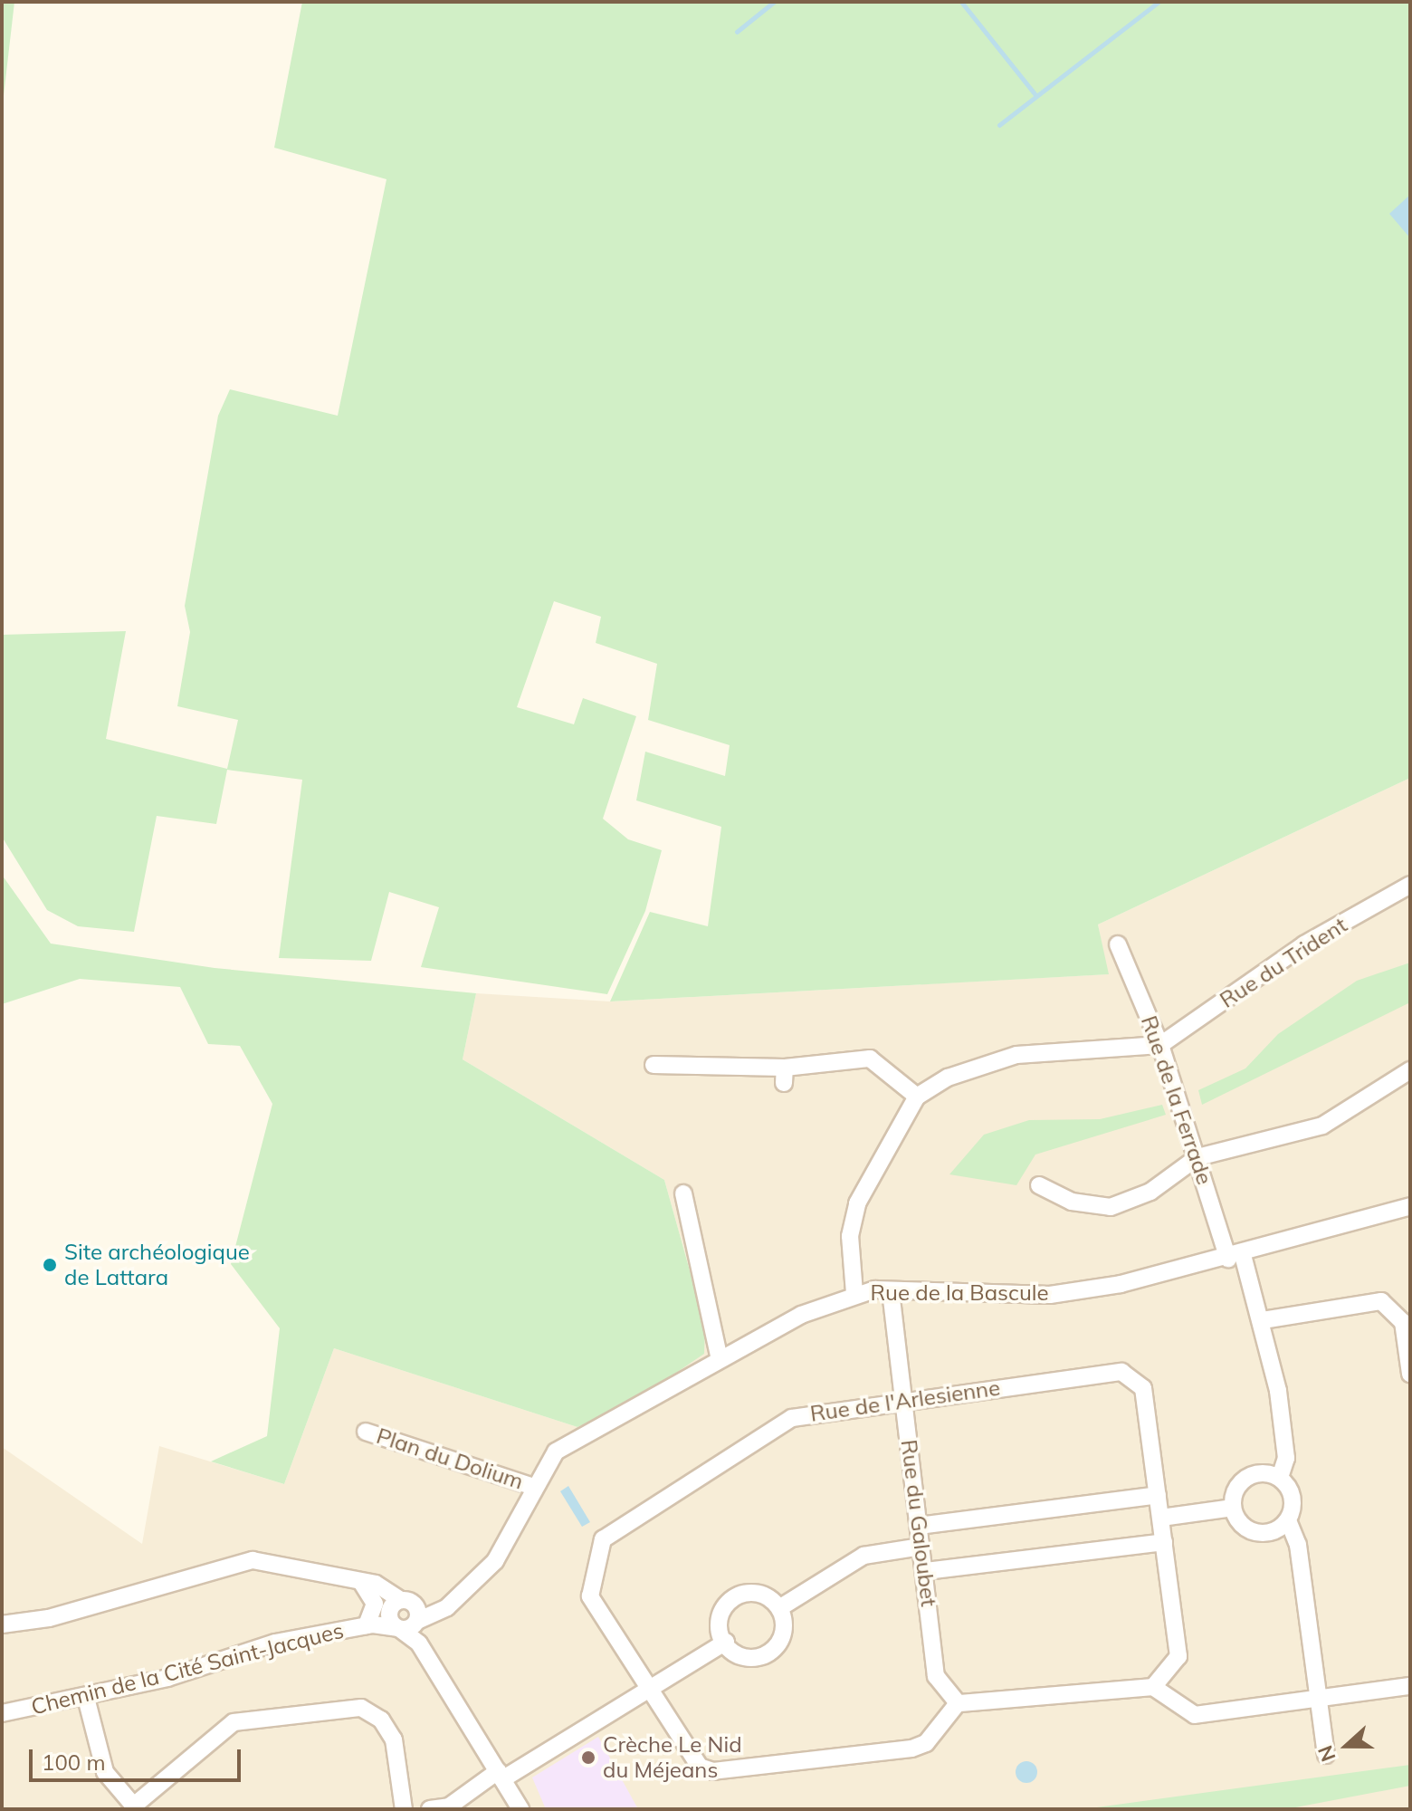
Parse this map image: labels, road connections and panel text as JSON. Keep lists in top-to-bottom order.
{
  "streets": {
    "street": [
      "Rue du Trident",
      "Rue de la Ferrade",
      "Rue de la Bascule",
      "Rue de l'Arlesienne",
      "Plan du Dolium",
      "Rue du Galoubet",
      "Chemin de la Cité Saint-Jacques"
    ]
  },
  "crossings": [
    ["Rue du Trident", "Rue de la Ferrade"],
    ["Rue de la Ferrade", "Rue de la Bascule"],
    ["Rue de la Bascule", "Plan du Dolium"],
    ["Rue de la Bascule", "Rue du Galoubet"],
    ["Rue de la Bascule", "Chemin de la Cité Saint-Jacques"],
    ["Rue de l'Arlesienne", "Rue du Galoubet"]
  ],
  "places": ["Site archéologique de Lattara", "Crèche Le Nid du Méjeans"],
  "scale_bar": "100 m",
  "north": "left"
}
